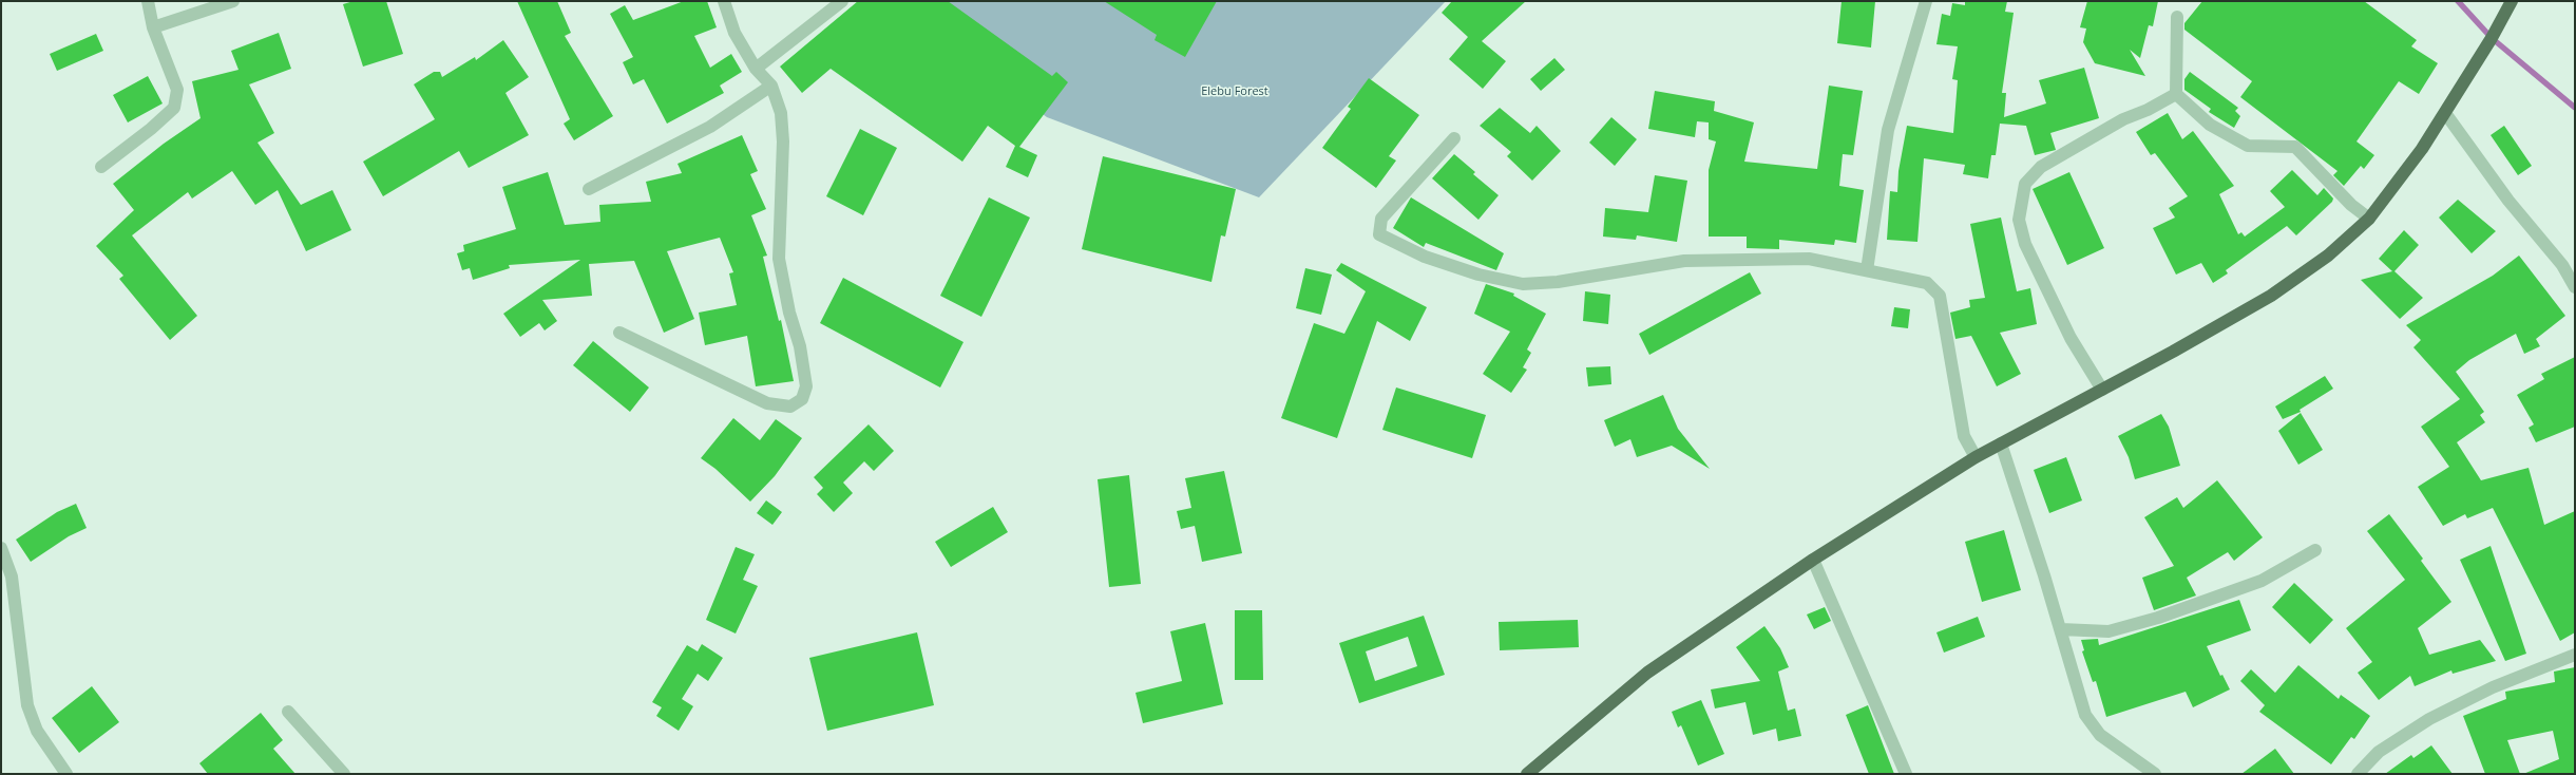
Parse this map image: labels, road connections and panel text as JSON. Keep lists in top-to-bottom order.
{
  "parks": ["Elebu Forest"]
}
